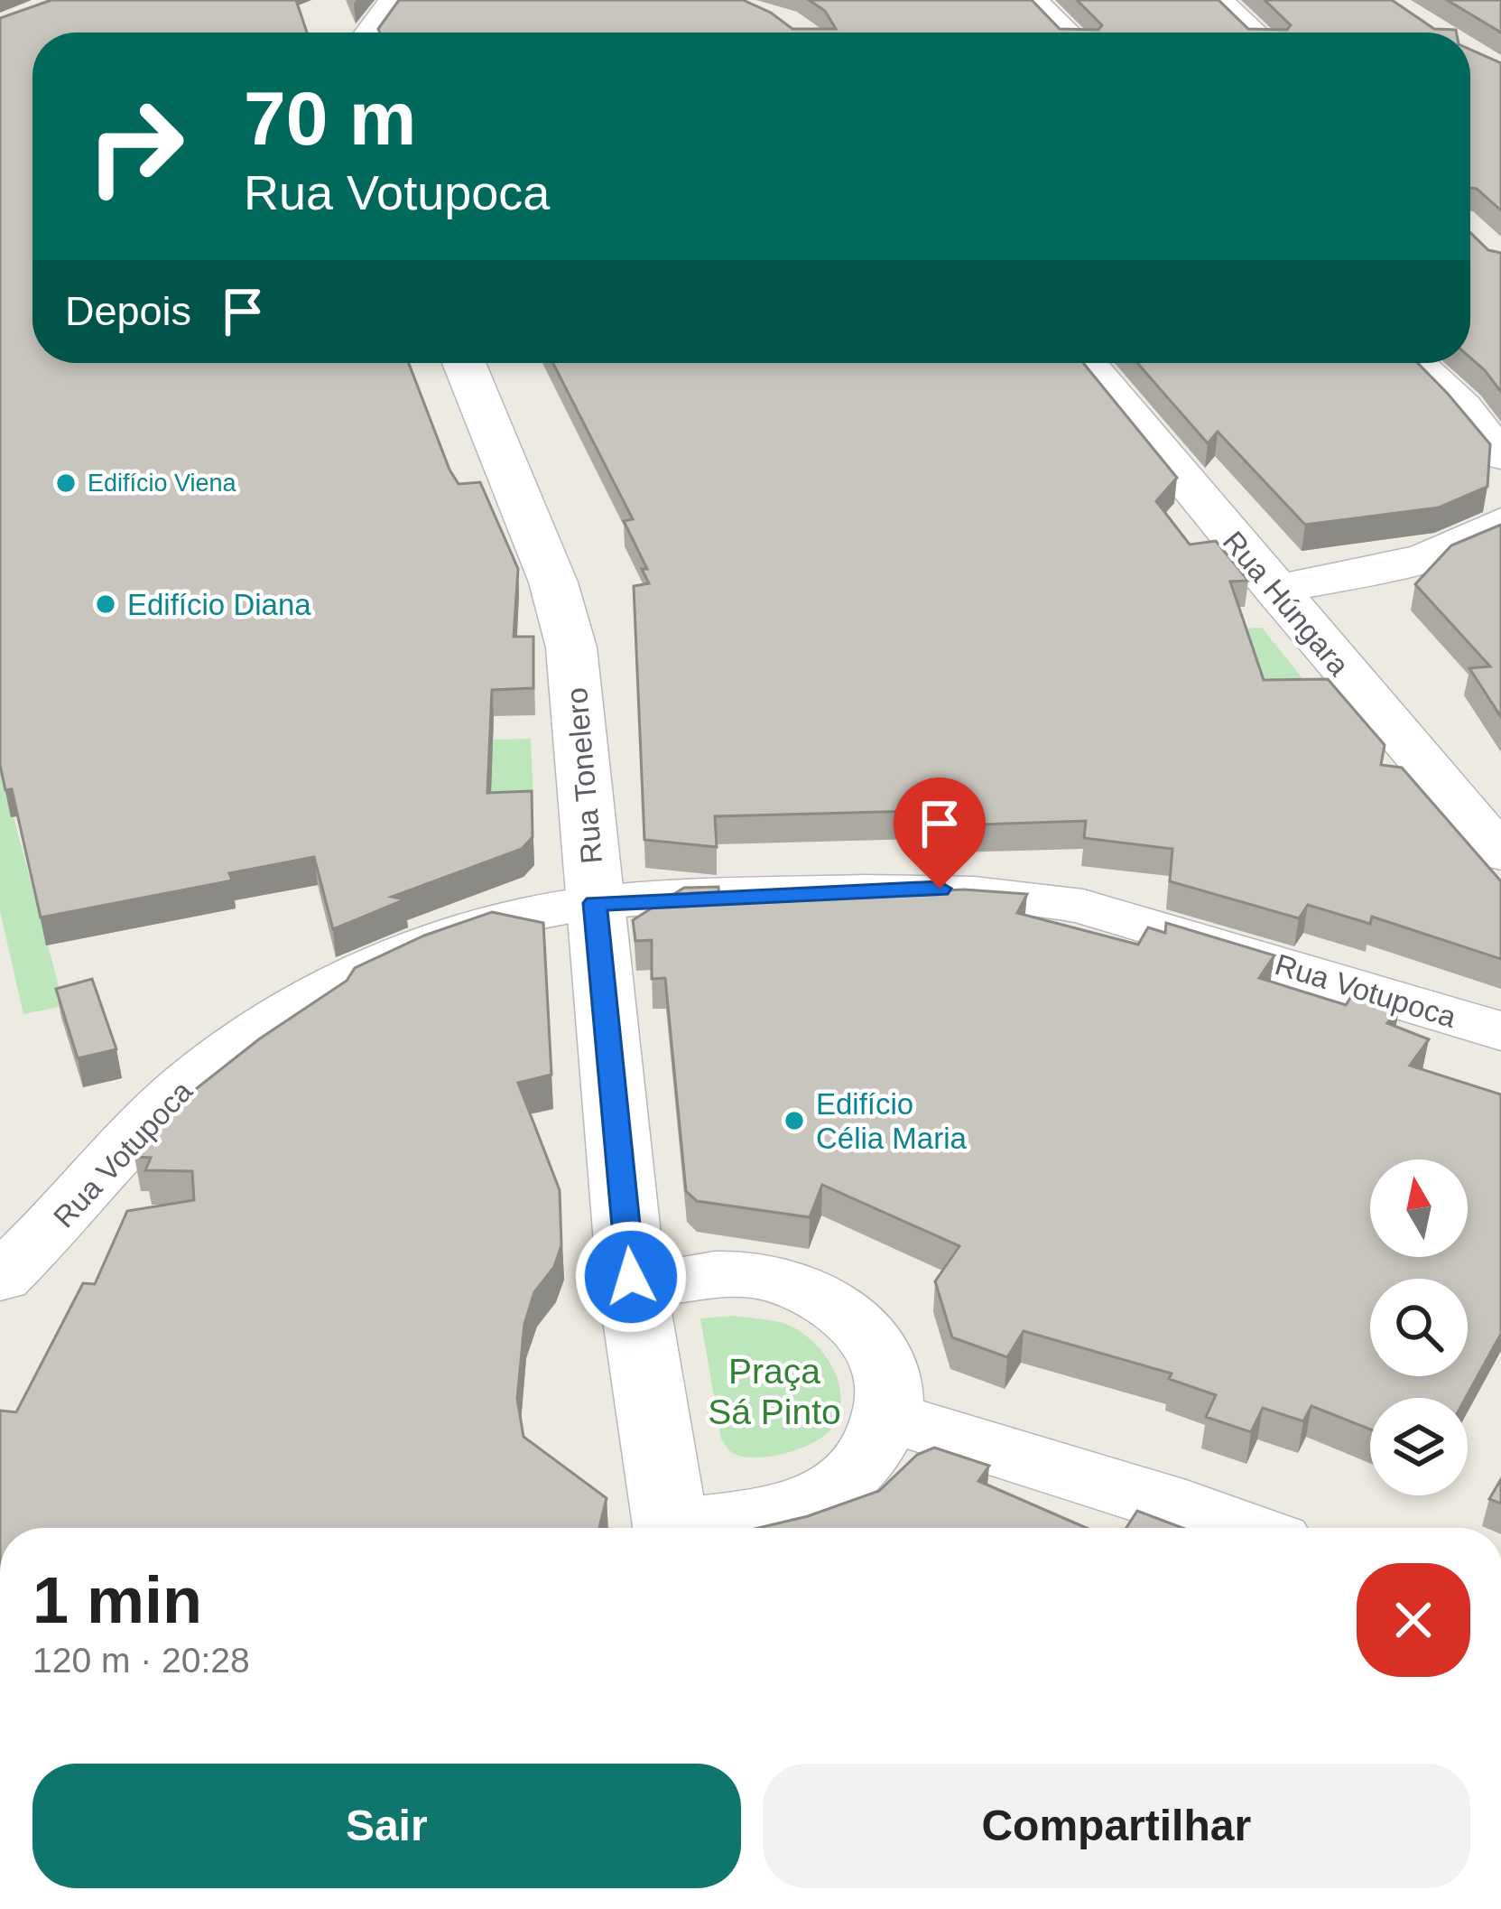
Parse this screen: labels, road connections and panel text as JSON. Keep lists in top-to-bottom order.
{
  "streets": {
    "street": ["Rua Húngara", "Rua Tonelero", "Rua Votupoca"]
  },
  "crossings": [
    ["Rua Tonelero", "Rua Votupoca"]
  ],
  "parks": ["Praça Sá Pinto"],
  "places": ["Edifício Viena", "Edifício Diana", "Edifício Célia Maria"],
  "north": "top",
  "page": {
    "turn": ["70 m", "Rua Votupoca"],
    "then": "Depois",
    "heading": ["1 min", "120 m · 20:28"],
    "buttons": ["Sair", "Compartilhar"]
  }
}
